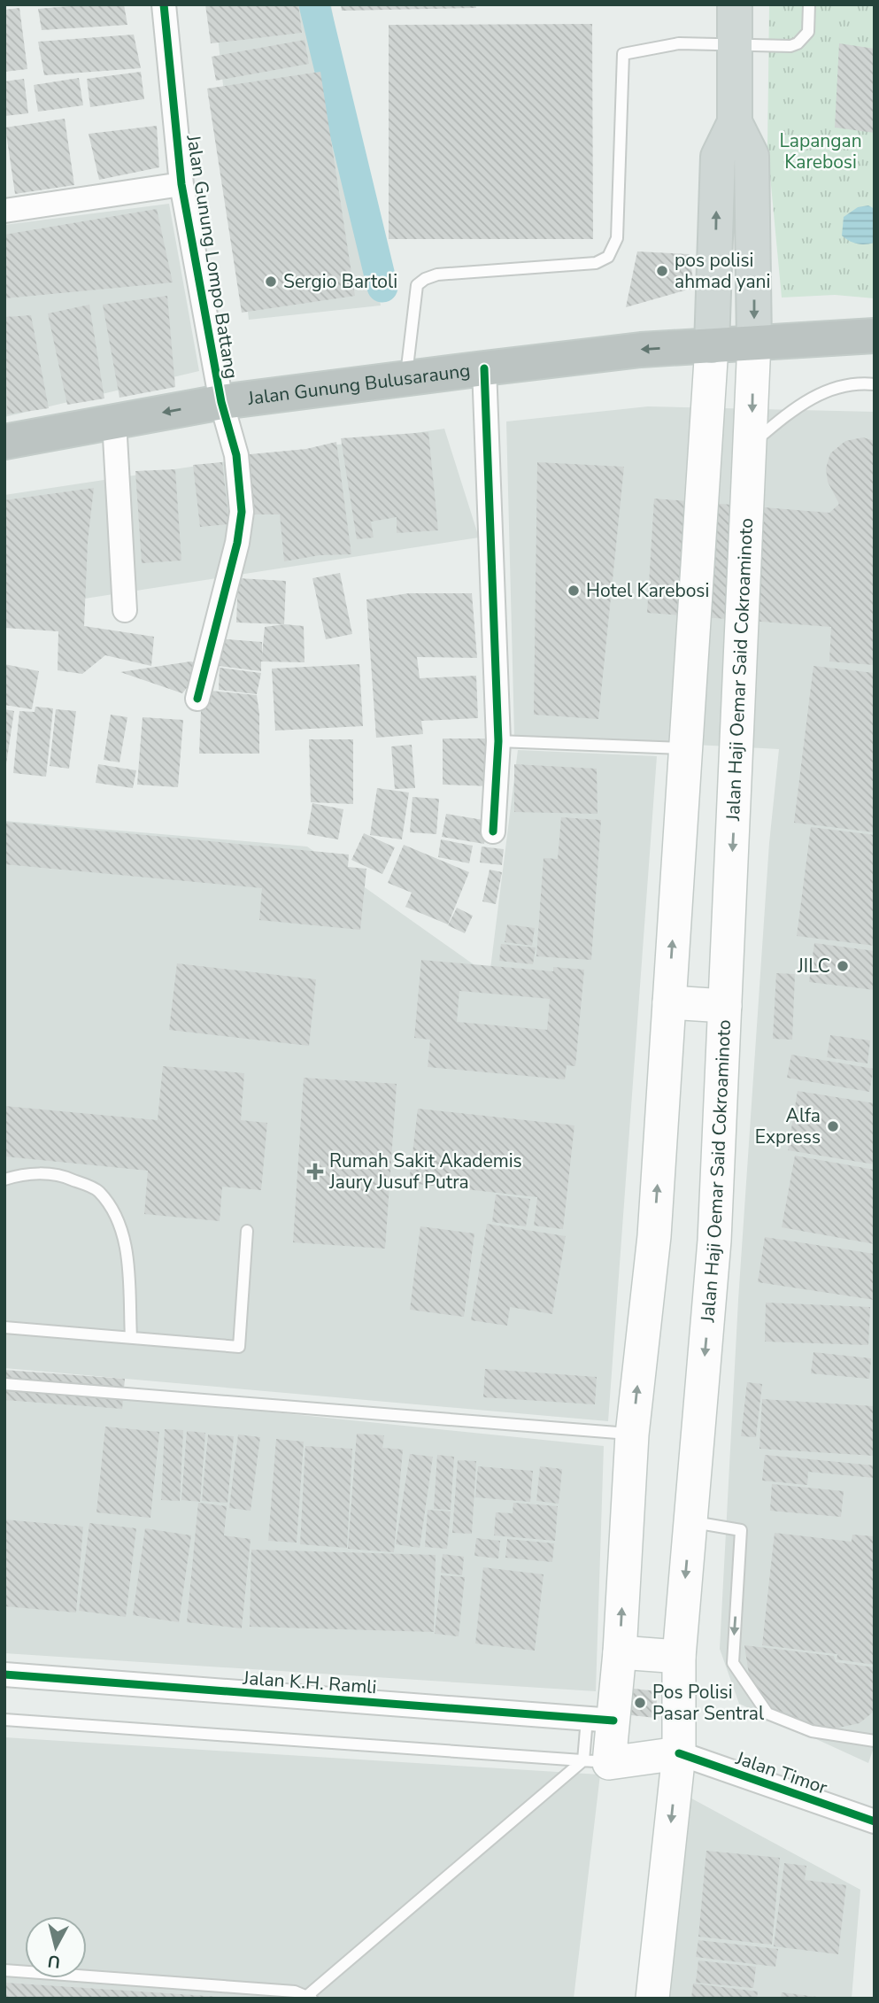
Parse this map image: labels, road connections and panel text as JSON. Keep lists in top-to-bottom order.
{
  "streets": {
    "highway": ["Jalan Gunung Bulusaraung"],
    "main road": ["Jalan Haji Oemar Said Cokroaminoto"],
    "street": ["Jalan Gunung Lompo Battang", "Jalan K.H. Ramli", "Jalan Timor"]
  },
  "crossings": [
    ["Jalan Gunung Lompo Battang", "Jalan Gunung Bulusaraung"],
    ["Jalan Gunung Bulusaraung", "Jalan Haji Oemar Said Cokroaminoto"],
    ["Jalan Haji Oemar Said Cokroaminoto", "Jalan Timor"]
  ],
  "one_way": ["Jalan Gunung Bulusaraung"],
  "parks": ["Lapangan Karebosi"],
  "places": {
    "other": [
      "pos polisi ahmad yani",
      "Sergio Bartoli",
      "Hotel Karebosi",
      "JILC",
      "Alfa Express",
      "Pos Polisi Pasar Sentral"
    ],
    "health": ["Rumah Sakit Akademis Jaury Jusuf Putra"]
  },
  "north": "bottom"
}
